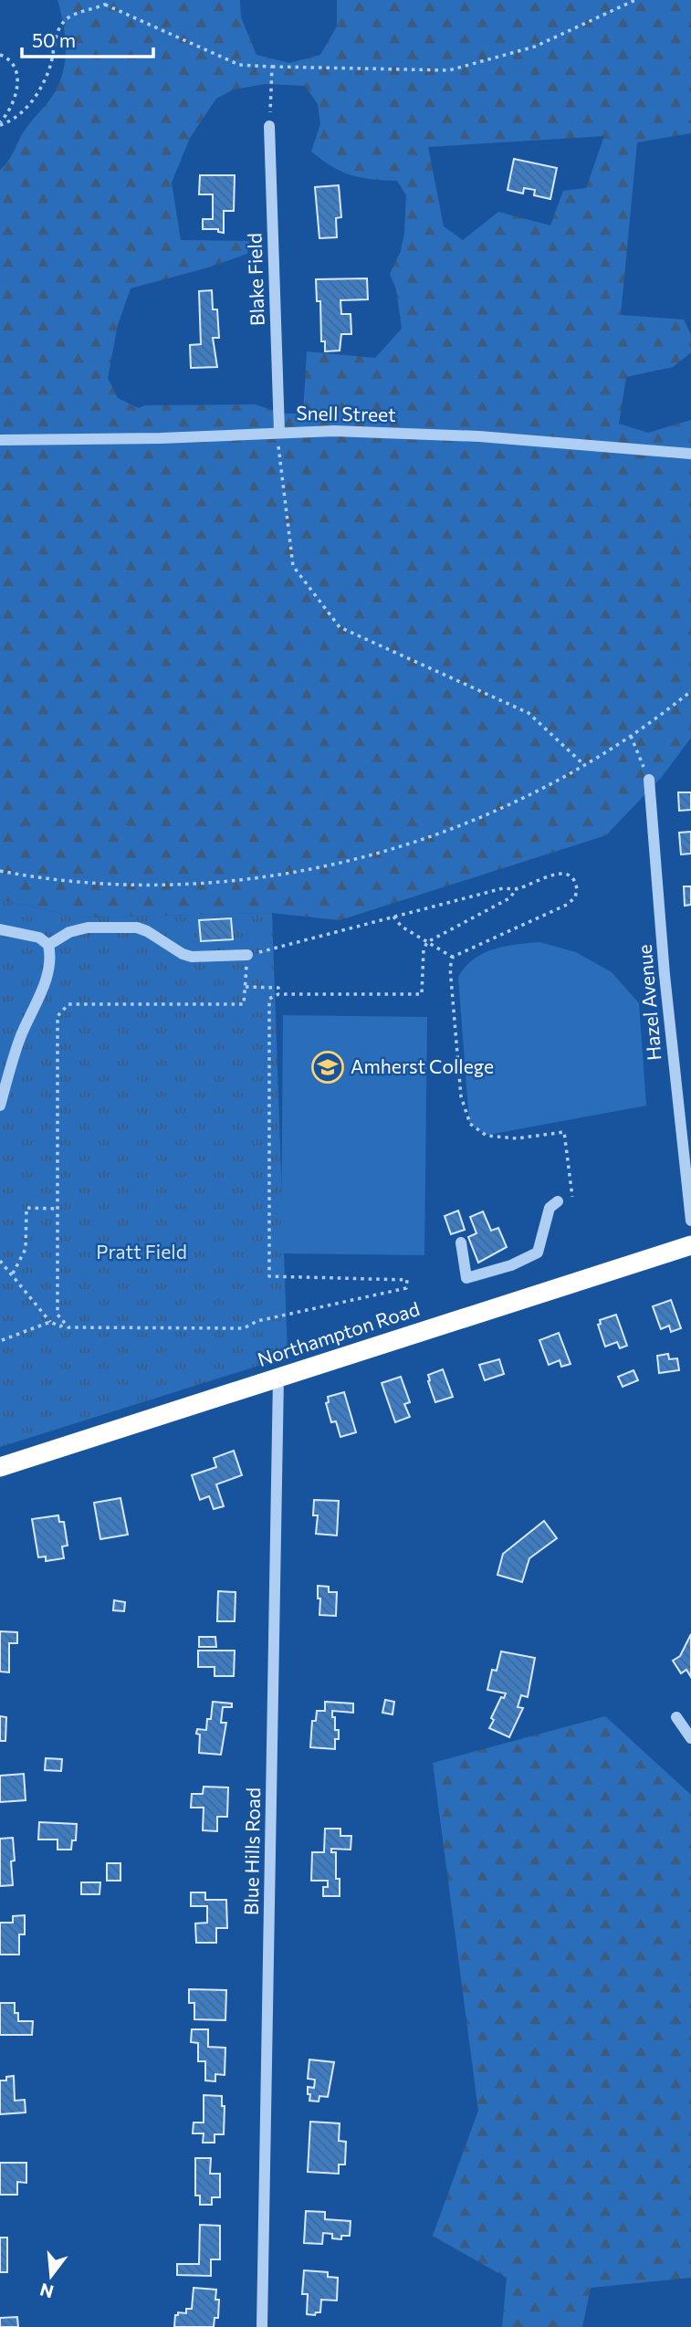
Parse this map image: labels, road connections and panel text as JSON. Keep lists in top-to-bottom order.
{
  "streets": {
    "highway": ["Northampton Road"],
    "street": [
      "Blake Field",
      "Snell Street",
      "Hazel Avenue",
      "Blue Hills Road"
    ]
  },
  "crossings": [
    ["Blake Field", "Snell Street"],
    ["Northampton Road", "Blue Hills Road"]
  ],
  "parks": ["Pratt Field"],
  "places": {
    "school or university": ["Amherst College"]
  },
  "scale_bar": "50 m",
  "north": "bottom"
}
